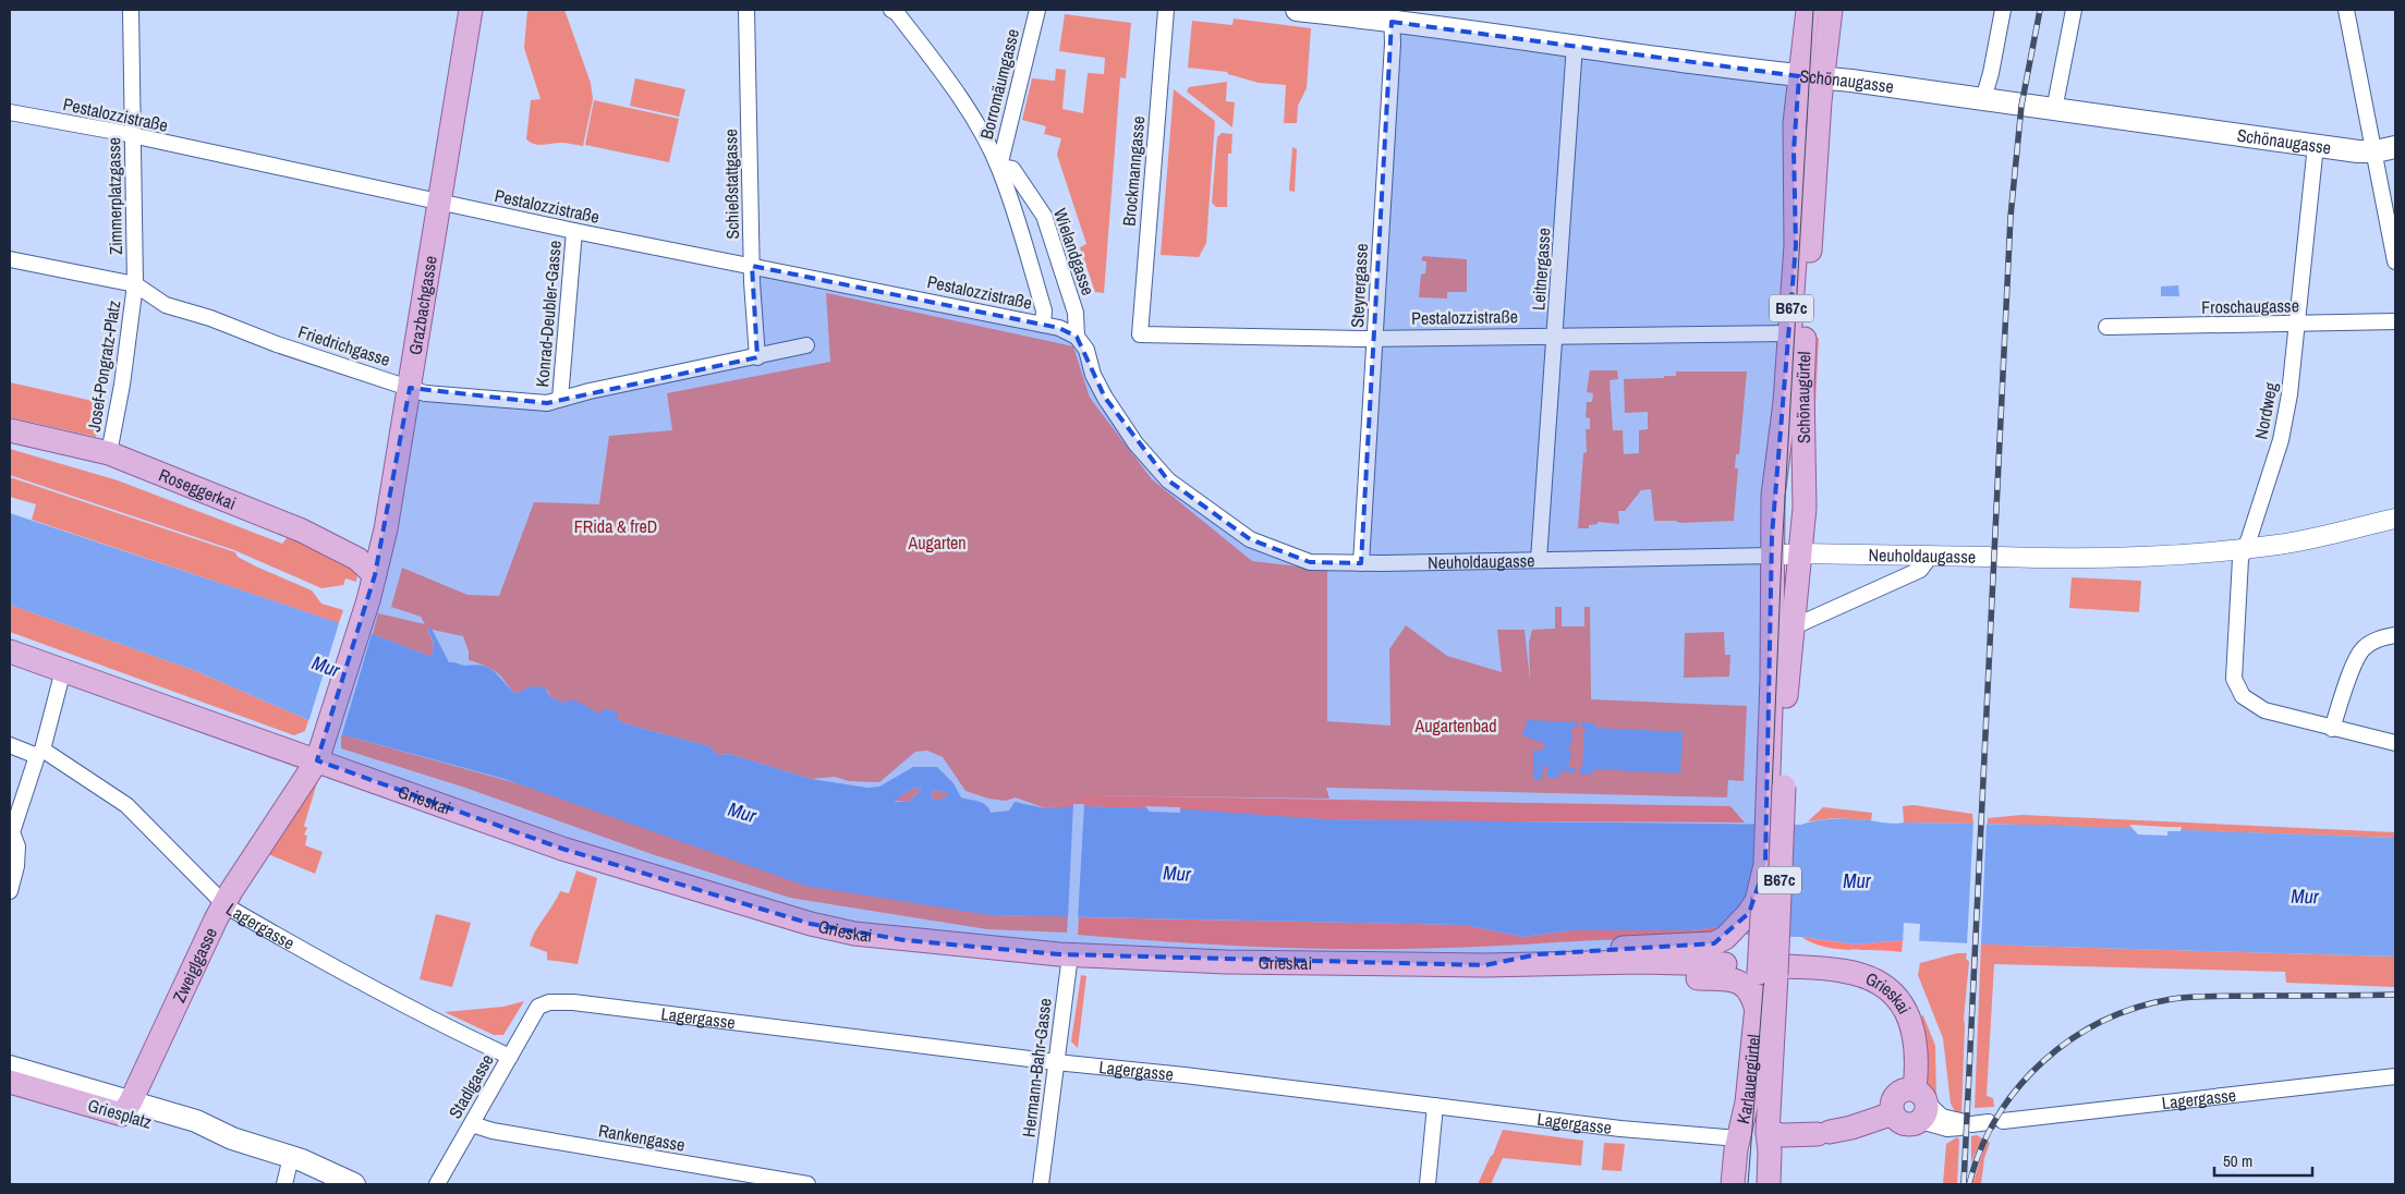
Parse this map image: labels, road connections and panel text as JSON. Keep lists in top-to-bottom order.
{
  "streets": {
    "main road": [
      "Schönaugasse",
      "Grazbachgasse",
      "B67c",
      "Schönaugürtel",
      "Roseggerkai",
      "Grieskai",
      "Zweiglgasse",
      "Karlauergürtel",
      "Griesplatz"
    ],
    "street": [
      "Borromäumgasse",
      "Pestalozzistraße",
      "Brockmanngasse",
      "Schießstattgasse",
      "Zimmerplatzgasse",
      "Wielandgasse",
      "Leitnergasse",
      "Steyrergasse",
      "Froschaugasse",
      "Konrad-Deubler-Gasse",
      "Friedrichgasse",
      "Josef-Pongratz-Platz",
      "Nordweg",
      "Neuholdaugasse",
      "Lagergasse",
      "Hermann-Bahr-Gasse",
      "Stadlgasse",
      "Rankengasse"
    ]
  },
  "crossings": [
    ["Schönaugasse", "Leitnergasse"],
    ["Schönaugasse", "Steyrergasse"],
    ["Schönaugasse", "Schönaugürtel"],
    ["Schönaugasse", "Nordweg"],
    ["Borromäumgasse", "Wielandgasse"],
    ["Pestalozzistraße", "Brockmanngasse"],
    ["Pestalozzistraße", "Schießstattgasse"],
    ["Pestalozzistraße", "Zimmerplatzgasse"],
    ["Pestalozzistraße", "Wielandgasse"],
    ["Pestalozzistraße", "Leitnergasse"],
    ["Pestalozzistraße", "Steyrergasse"],
    ["Pestalozzistraße", "Grazbachgasse"],
    ["Pestalozzistraße", "Konrad-Deubler-Gasse"],
    ["Pestalozzistraße", "Schönaugürtel"],
    ["Pestalozzistraße", "Neuholdaugasse"],
    ["Schießstattgasse", "Friedrichgasse"],
    ["Zimmerplatzgasse", "Friedrichgasse"],
    ["Zimmerplatzgasse", "Josef-Pongratz-Platz"],
    ["Wielandgasse", "Neuholdaugasse"],
    ["Leitnergasse", "Neuholdaugasse"],
    ["Steyrergasse", "Neuholdaugasse"],
    ["Grazbachgasse", "Friedrichgasse"],
    ["Grazbachgasse", "Roseggerkai"],
    ["Grazbachgasse", "Zweiglgasse"],
    ["Froschaugasse", "Nordweg"],
    ["B67c", "Schönaugürtel"],
    ["B67c", "Grieskai"],
    ["B67c", "Karlauergürtel"],
    ["Konrad-Deubler-Gasse", "Friedrichgasse"],
    ["Friedrichgasse", "Josef-Pongratz-Platz"],
    ["Josef-Pongratz-Platz", "Roseggerkai"],
    ["Schönaugürtel", "Neuholdaugasse"],
    ["Nordweg", "Neuholdaugasse"],
    ["Grieskai", "Lagergasse"],
    ["Grieskai", "Zweiglgasse"],
    ["Grieskai", "Hermann-Bahr-Gasse"],
    ["Grieskai", "Karlauergürtel"],
    ["Lagergasse", "Zweiglgasse"],
    ["Lagergasse", "Hermann-Bahr-Gasse"],
    ["Lagergasse", "Karlauergürtel"],
    ["Lagergasse", "Stadlgasse"],
    ["Zweiglgasse", "Griesplatz"],
    ["Stadlgasse", "Rankengasse"]
  ],
  "water": ["Mur"],
  "parks": ["FRida & freD", "Augarten", "Augartenbad"],
  "scale_bar": "50 m"
}
